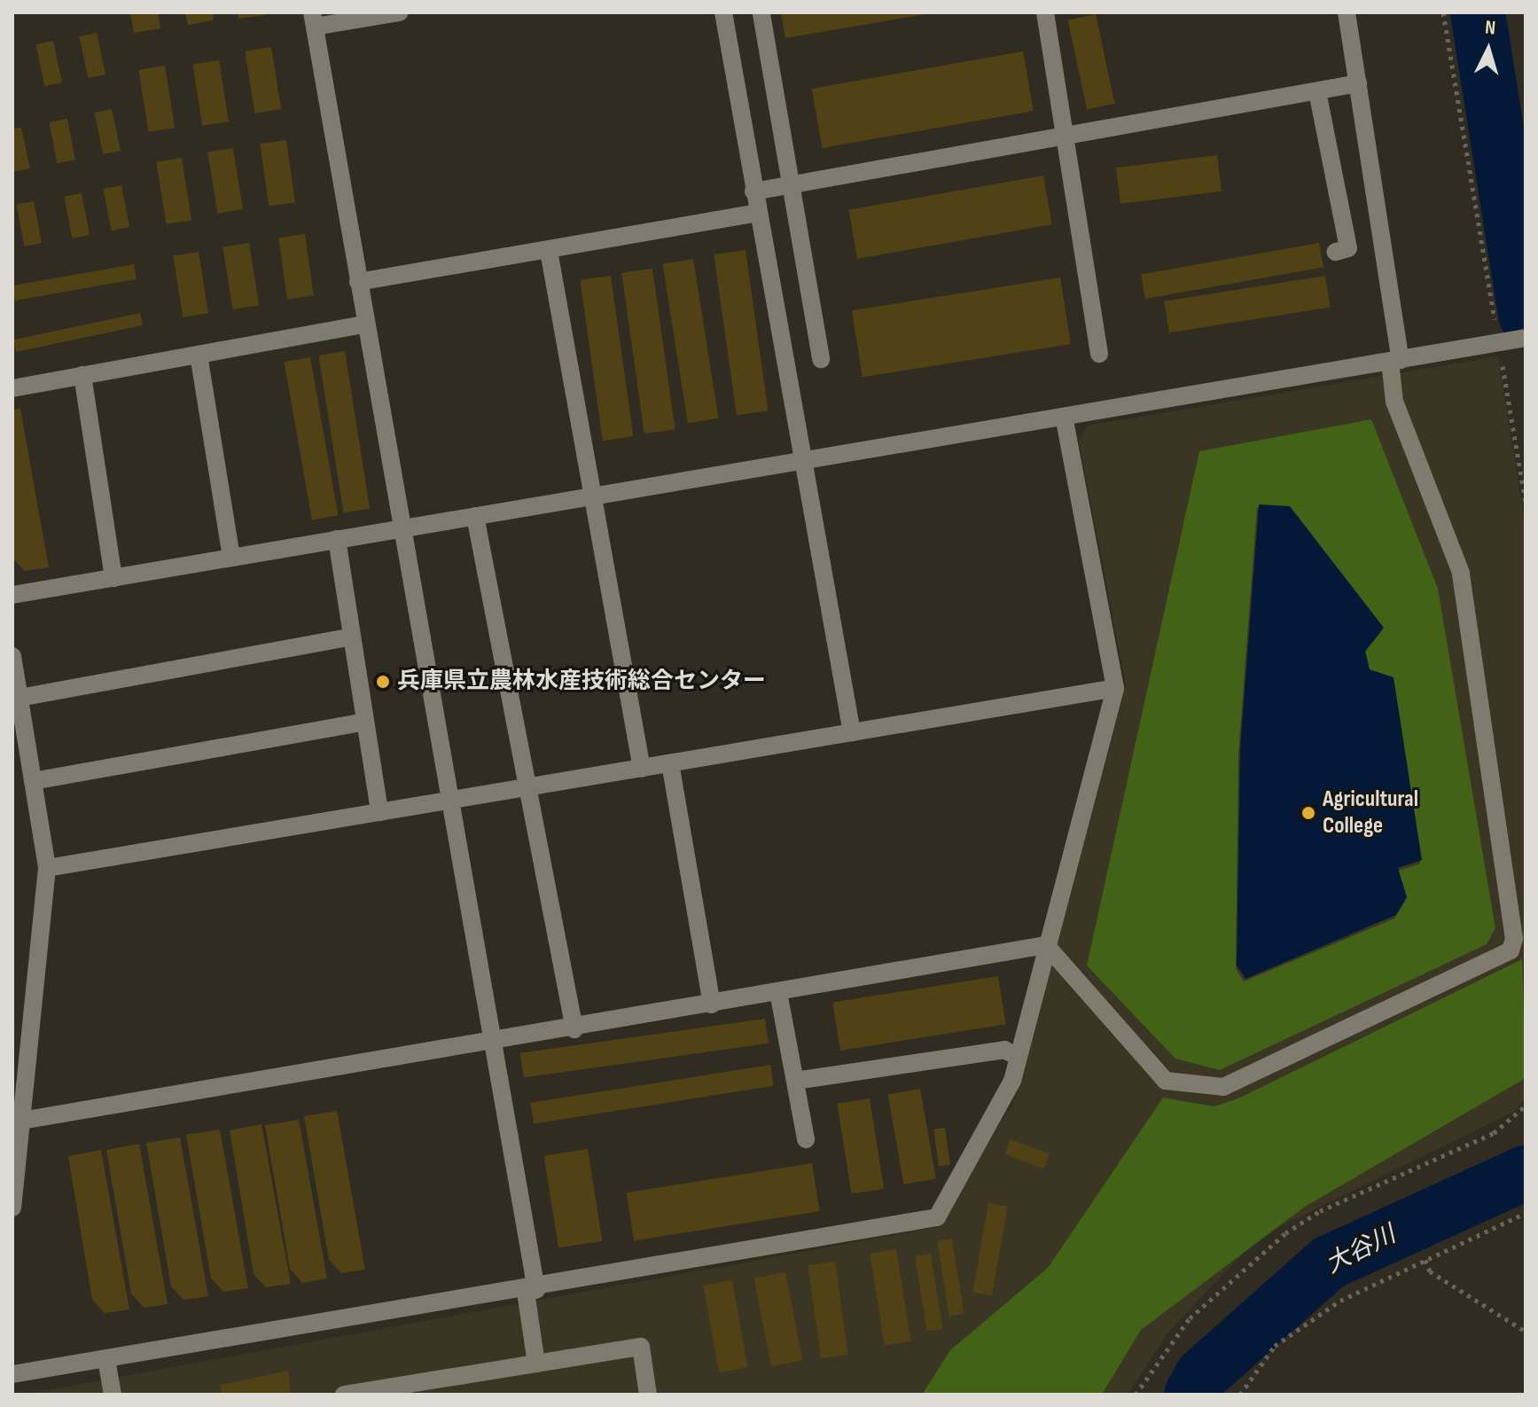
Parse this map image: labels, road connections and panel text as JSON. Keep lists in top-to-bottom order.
{
  "water": ["大谷川"],
  "places": ["兵庫県立農林水産技術総合センター", "Agricultural College"],
  "north": "top"
}
